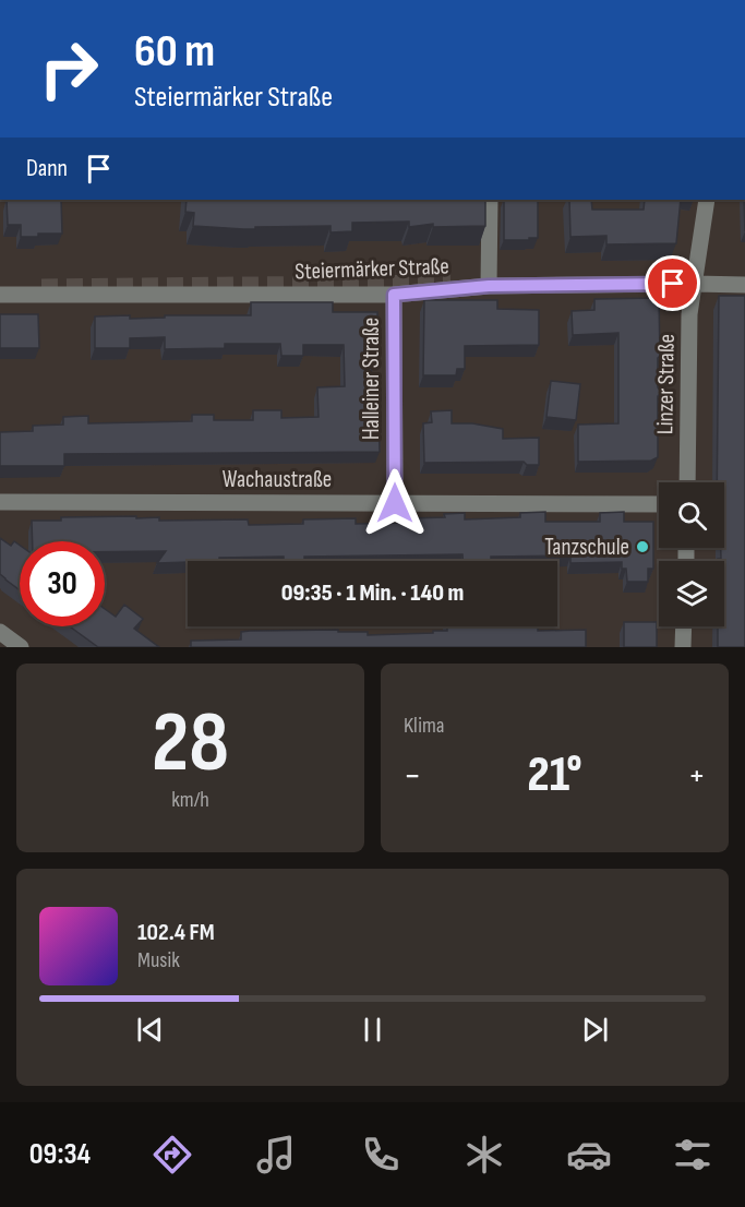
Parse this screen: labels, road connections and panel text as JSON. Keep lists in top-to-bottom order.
{
  "streets": {
    "street": [
      "Steiermärker Straße",
      "Halleiner Straße",
      "Linzer Straße",
      "Wachaustraße"
    ]
  },
  "crossings": [
    ["Steiermärker Straße", "Halleiner Straße"],
    ["Steiermärker Straße", "Linzer Straße"],
    ["Halleiner Straße", "Wachaustraße"]
  ],
  "places": ["Tanzschule"],
  "page": {
    "turn": ["60 m", "Steiermärker Straße"],
    "then": "Dann",
    "limit": "30",
    "trip": "09:35 · 1 Min. · 140 m",
    "tile": [
      ["28", "km/h"],
      "Klima"
    ],
    "heat": ["−", "21°", "+"],
    "song": ["102.4 FM", "Musik"],
    "tabs": "09:34"
  }
}
